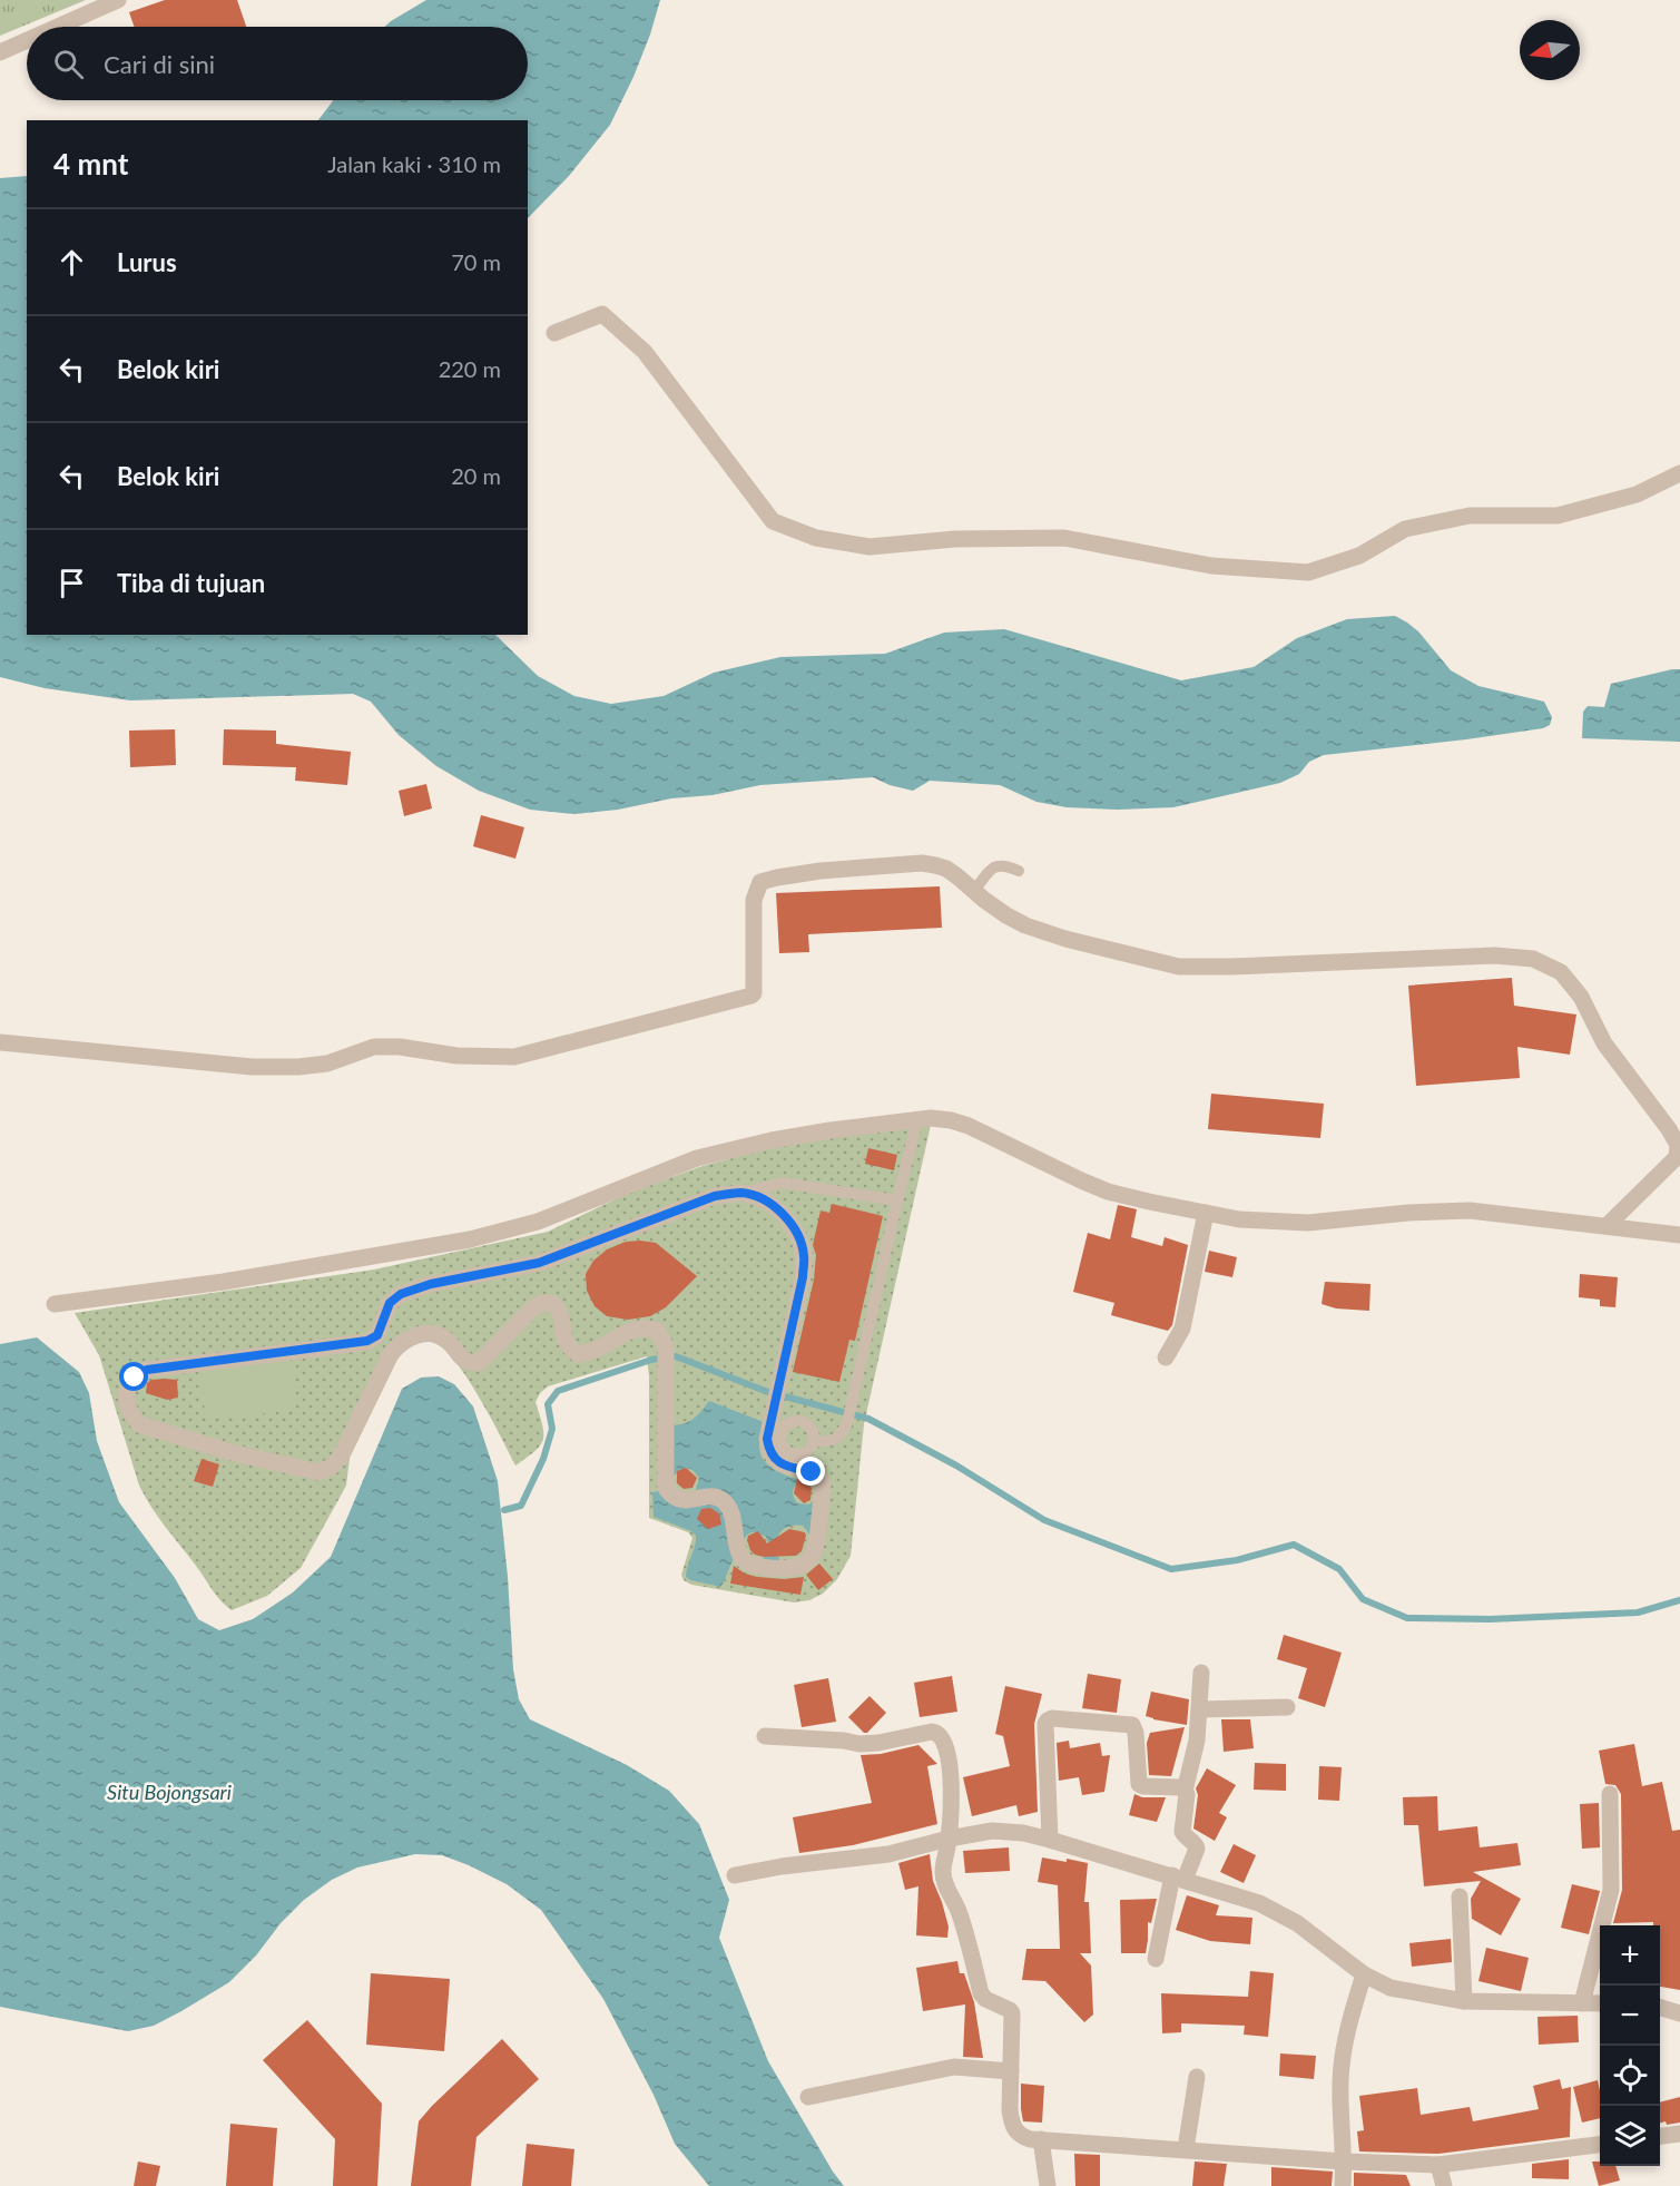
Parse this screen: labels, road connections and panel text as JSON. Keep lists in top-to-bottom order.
{
  "water": ["Situ Bojongsari"],
  "north": "left",
  "page": {
    "search": "Cari di sini",
    "heading": ["4 mnt", "Jalan kaki · 310 m"],
    "list": [
      ["Lurus", "70 m"],
      ["Belok kiri", "220 m"],
      ["Belok kiri", "20 m"],
      "Tiba di tujuan"
    ],
    "map_buttons": ["+", "−"]
  }
}
